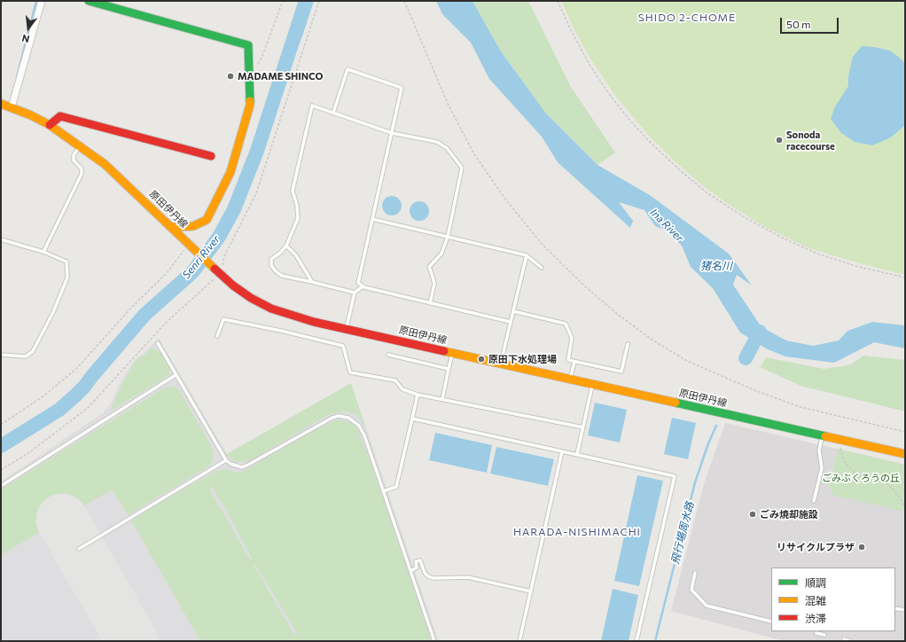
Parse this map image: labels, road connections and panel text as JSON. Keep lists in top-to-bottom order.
{
  "streets": {
    "street": ["原田伊丹線"]
  },
  "districts": ["SHIDO 2-CHOME", "HARADA-NISHIMACHI"],
  "water": [
    "Ina River",
    "Senri River",
    "猪名川",
    "飛行場周水路"
  ],
  "parks": ["ごみぶくろうの丘"],
  "places": [
    "MADAME SHINCO",
    "Sonoda racecourse",
    "原田下水処理場",
    "ごみ焼却施設",
    "リサイクルプラザ"
  ],
  "legend": ["順調", "混雑", "渋滞"],
  "scale_bar": "50 m",
  "north": "bottom"
}
